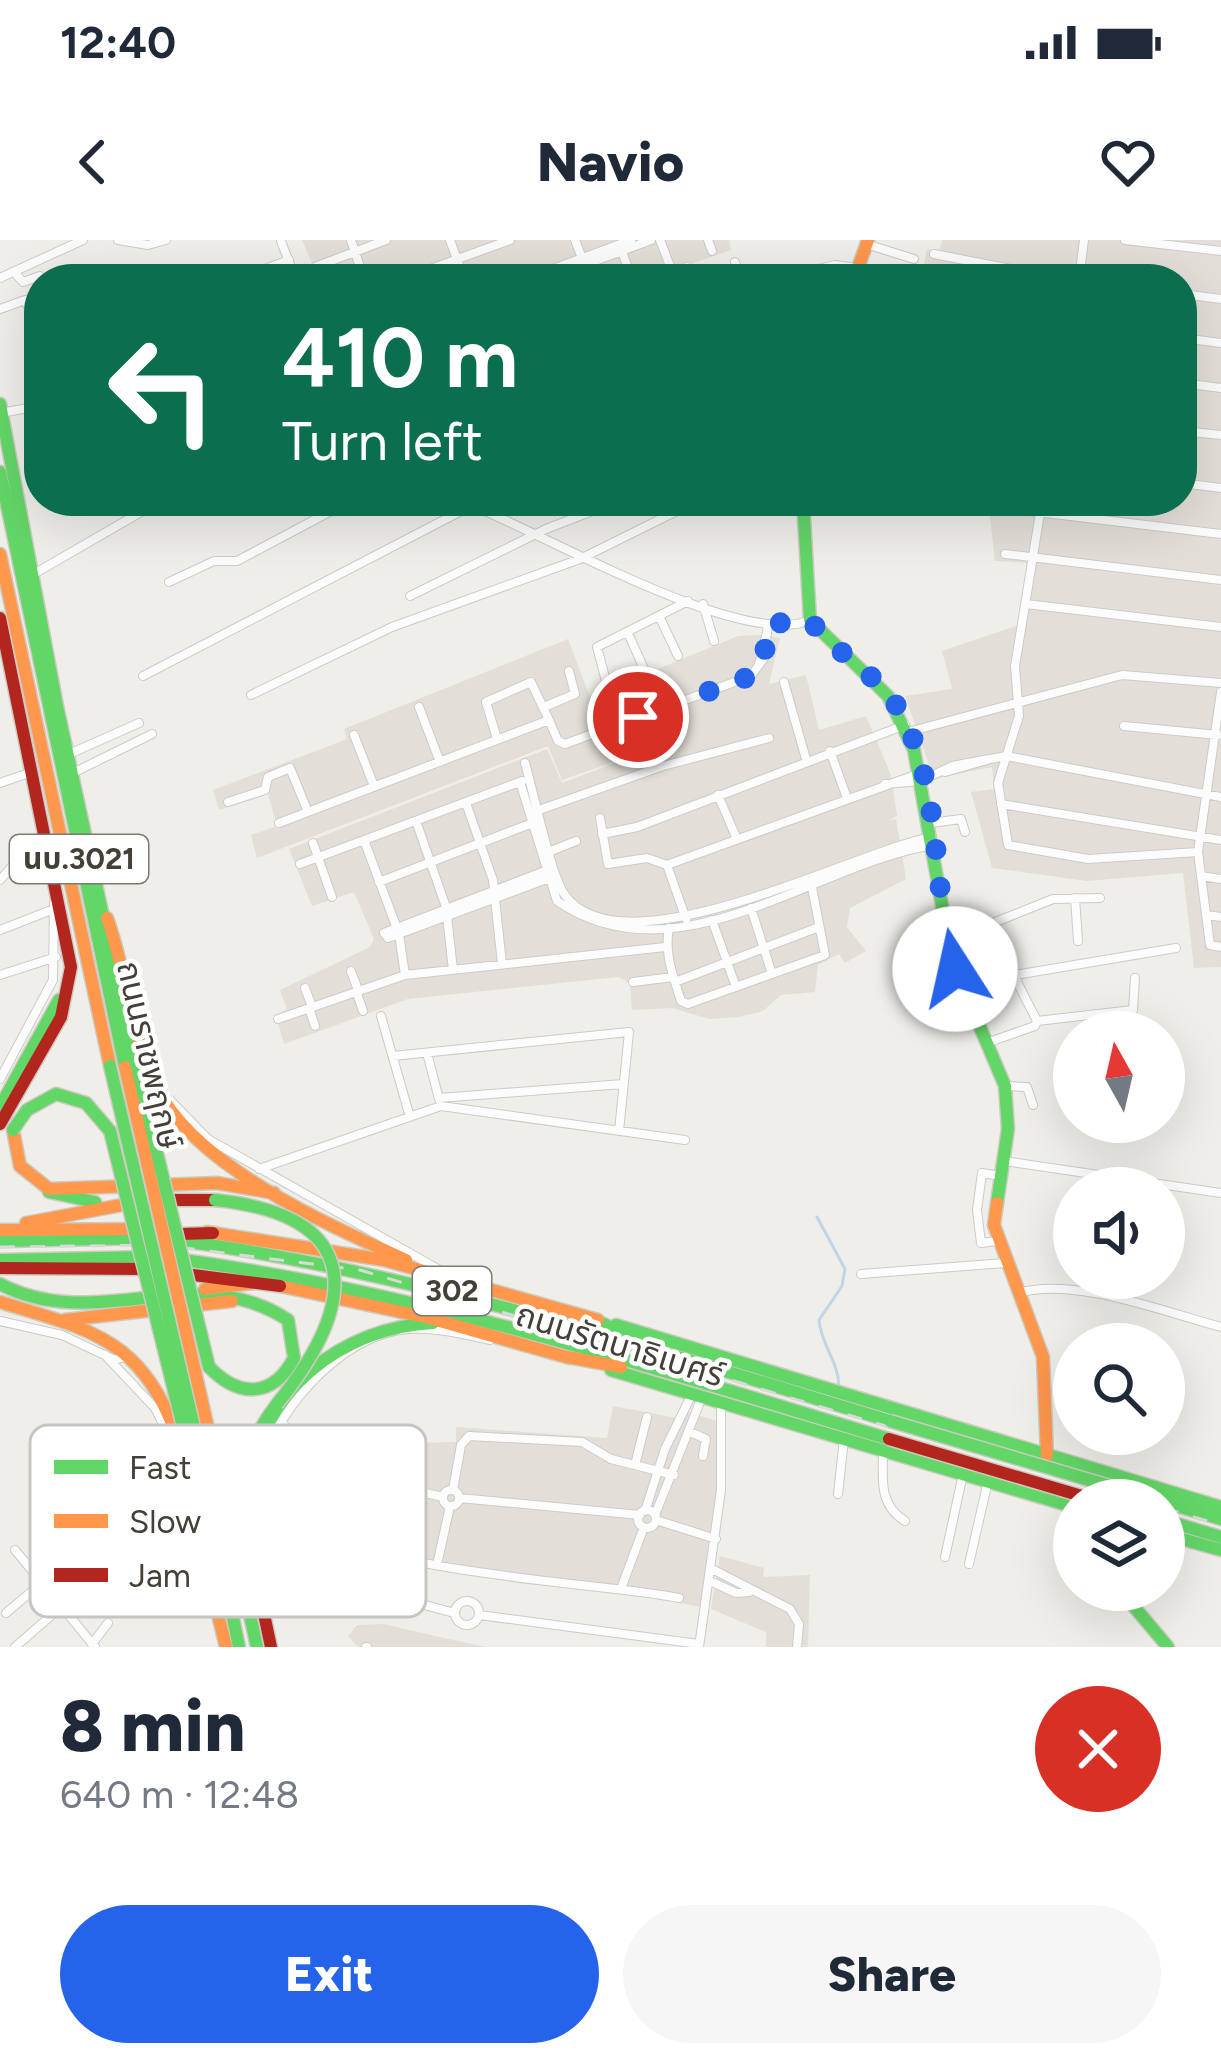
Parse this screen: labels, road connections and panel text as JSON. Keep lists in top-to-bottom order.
{
  "streets": {
    "main road": [
      "นบ.3021",
      "ถนนราชพฤกษ์",
      "302",
      "ถนนรัตนาธิเบศร์"
    ]
  },
  "legend": ["Fast", "Slow", "Jam"],
  "north": "top",
  "page": {
    "status": "12:40",
    "header": "Navio",
    "turn": ["410 m", "Turn left"],
    "heading": ["8 min", "640 m · 12:48"],
    "buttons": ["Exit", "Share"]
  }
}
